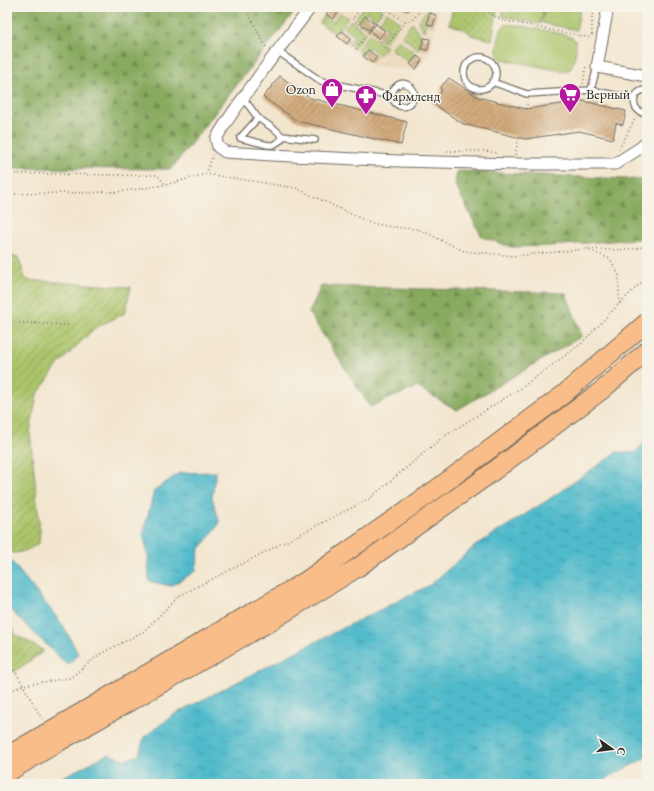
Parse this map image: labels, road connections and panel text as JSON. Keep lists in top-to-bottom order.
{
  "places": {
    "shop": ["Ozon"],
    "supermarket": ["Верный"],
    "pharmacy": ["Фармленд"]
  },
  "north": "right"
}
